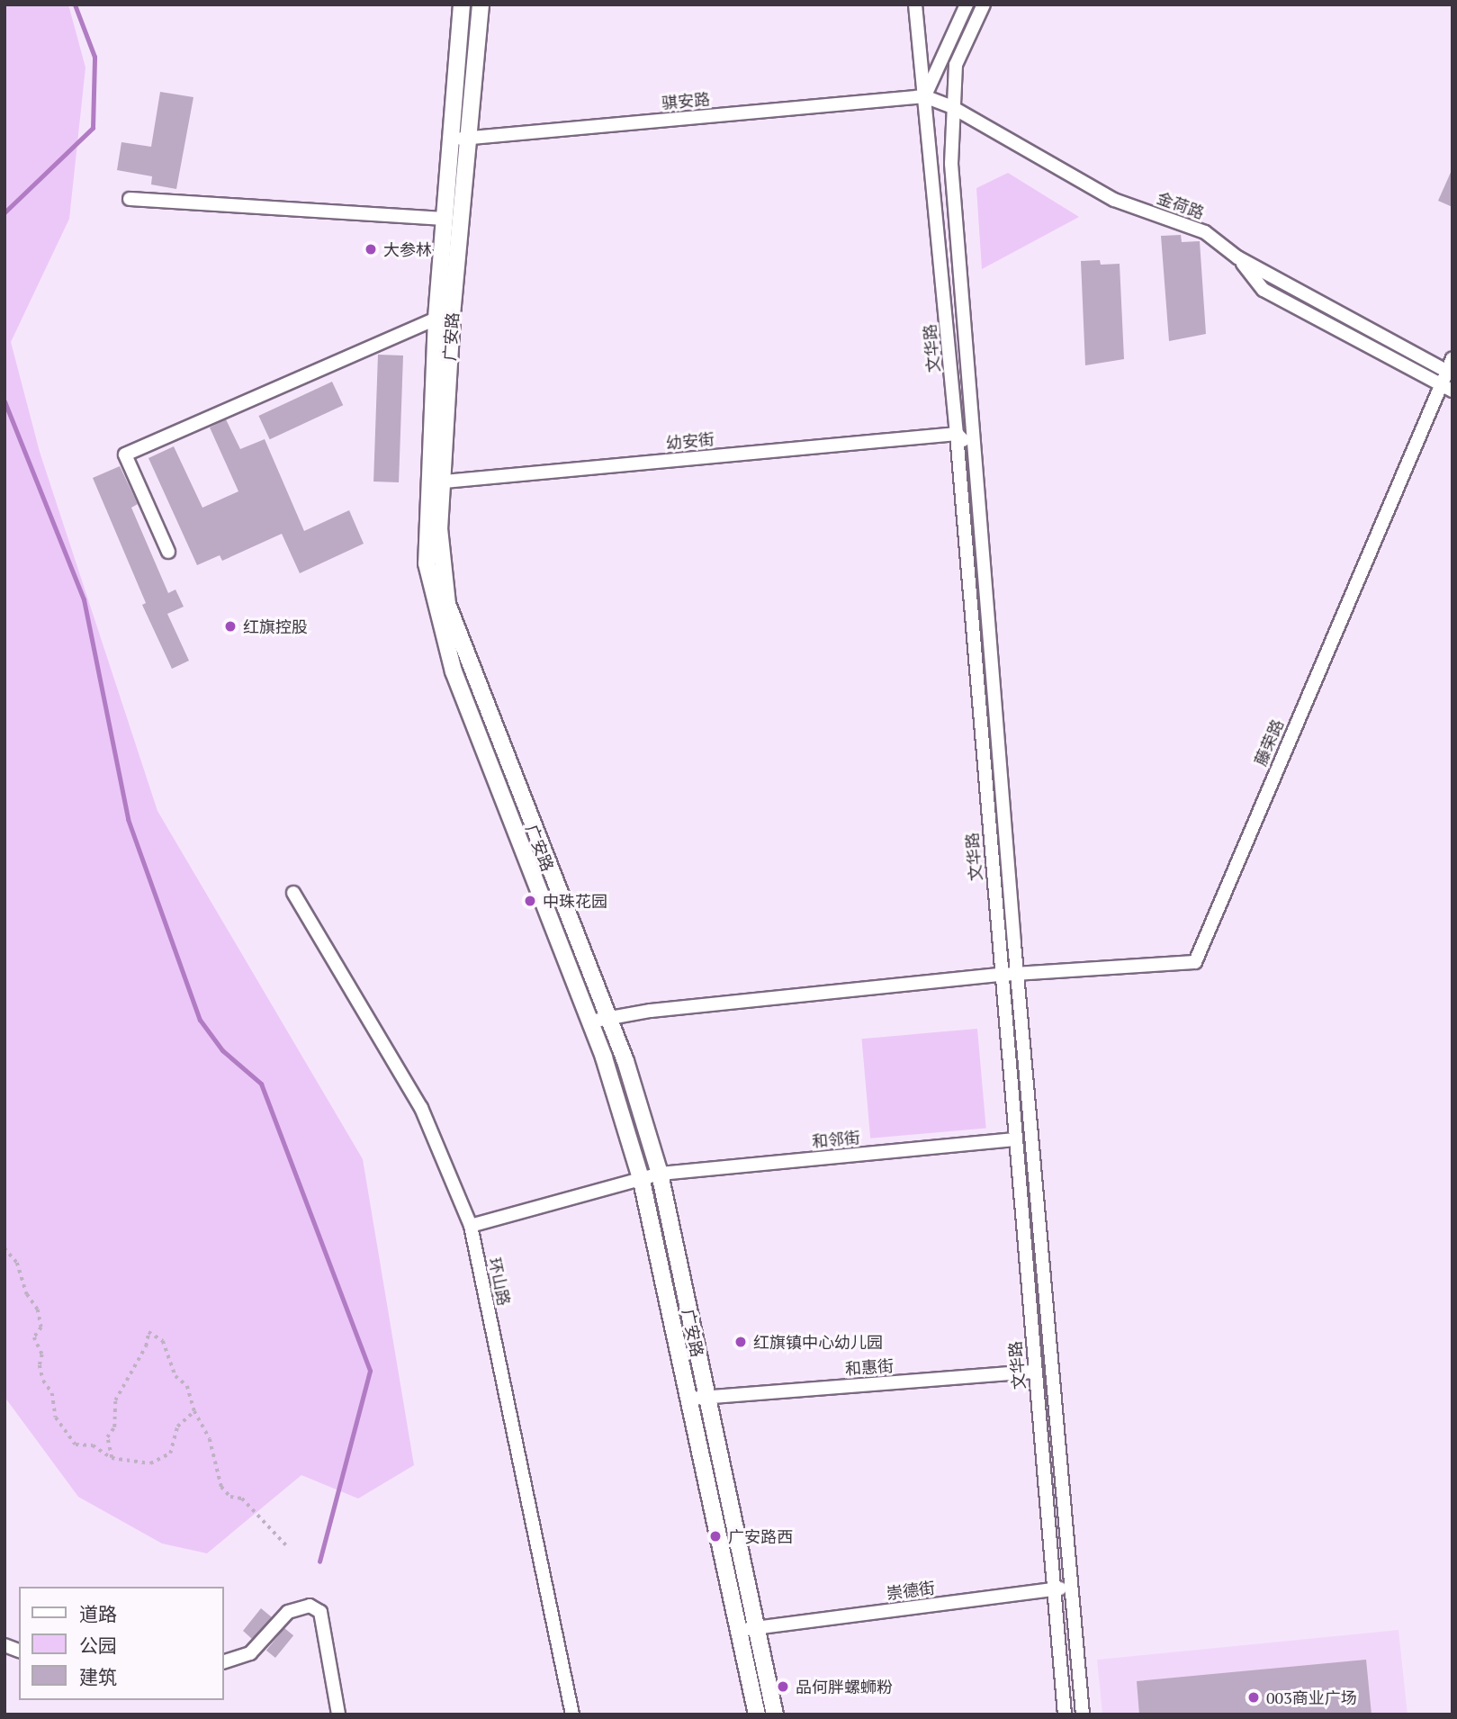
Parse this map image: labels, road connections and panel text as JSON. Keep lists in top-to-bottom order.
{
  "streets": {
    "street": [
      "骐安路",
      "金荷路",
      "广安路",
      "文华路",
      "幼安街",
      "藤荣路",
      "和邻街",
      "环山路",
      "和惠街",
      "崇德街"
    ]
  },
  "crossings": [
    ["骐安路", "金荷路"],
    ["骐安路", "广安路"],
    ["骐安路", "文华路"],
    ["金荷路", "文华路"],
    ["金荷路", "藤荣路"],
    ["广安路", "幼安街"],
    ["广安路", "藤荣路"],
    ["广安路", "和邻街"],
    ["广安路", "和惠街"],
    ["广安路", "崇德街"],
    ["文华路", "幼安街"],
    ["文华路", "藤荣路"],
    ["文华路", "和邻街"],
    ["文华路", "和惠街"],
    ["文华路", "崇德街"],
    ["和邻街", "环山路"]
  ],
  "places": [
    "大参林",
    "红旗控股",
    "中珠花园",
    "红旗镇中心幼儿园",
    "广安路西",
    "品何胖螺蛳粉",
    "003商业广场"
  ],
  "legend": ["道路", "公园", "建筑"]
}
